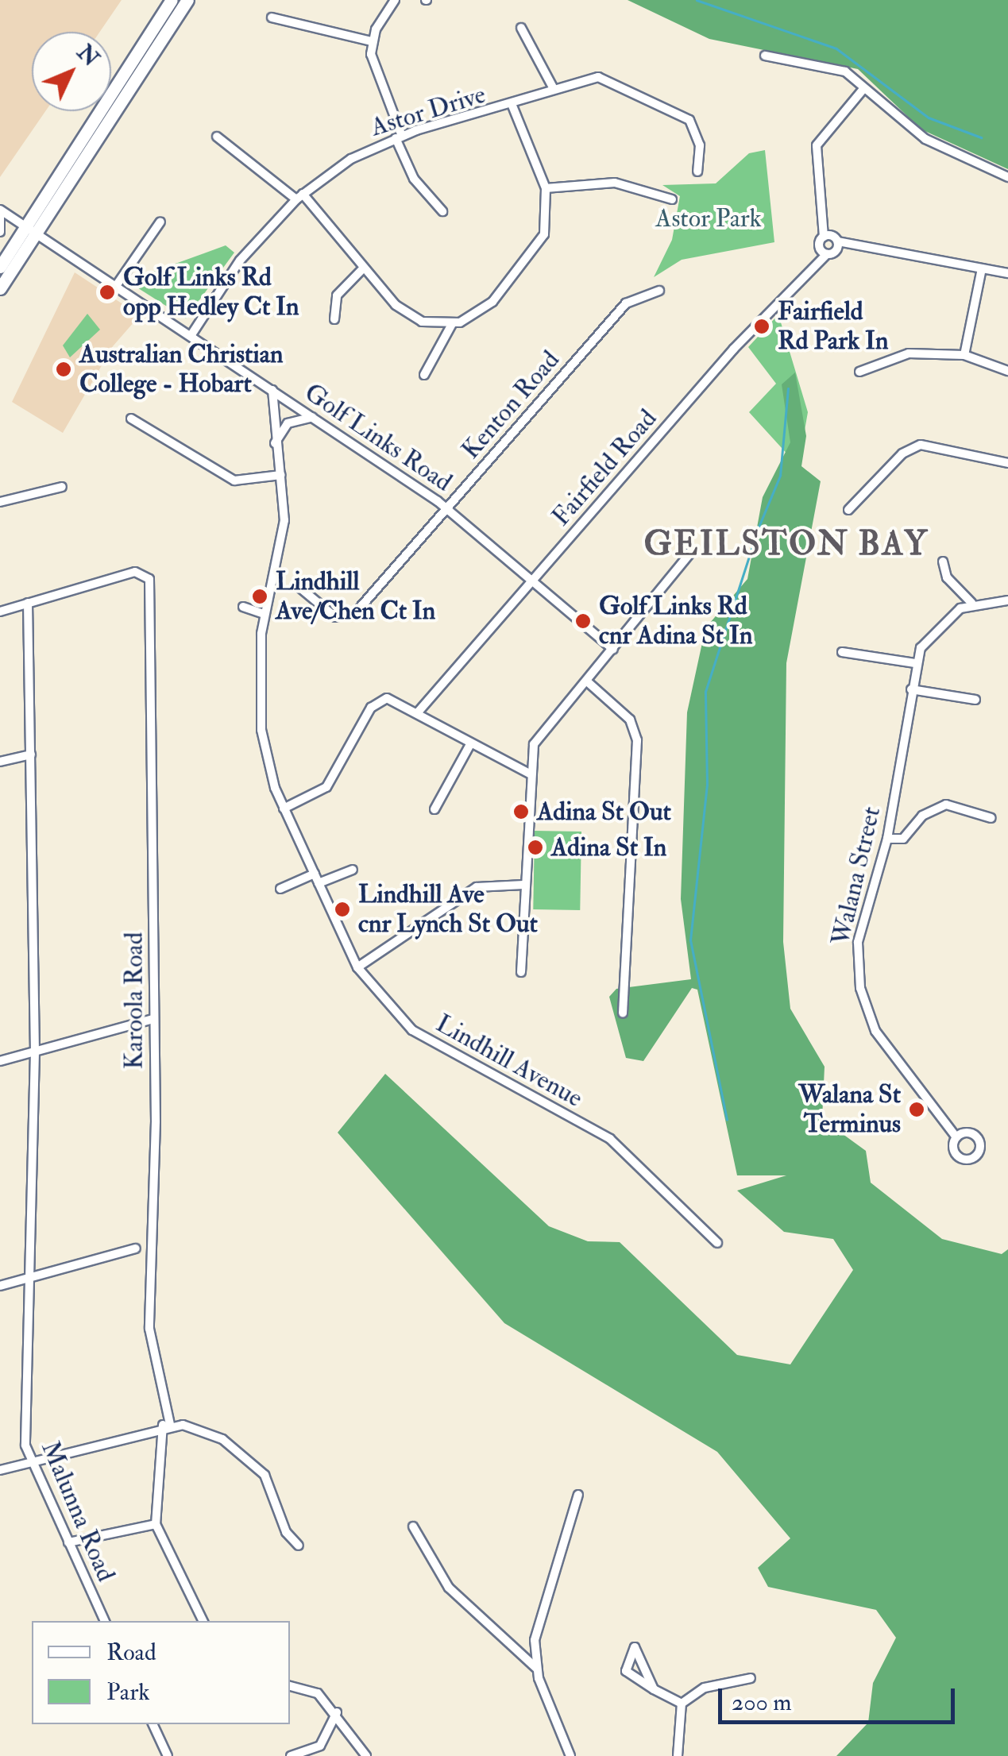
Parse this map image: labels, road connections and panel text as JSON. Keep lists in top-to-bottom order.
{
  "streets": {
    "street": [
      "Astor Drive",
      "Kenton Road",
      "Golf Links Road",
      "Fairfield Road",
      "Walana Street",
      "Karoola Road",
      "Lindhill Avenue",
      "Malunna Road"
    ]
  },
  "crossings": [
    ["Astor Drive", "Golf Links Road"],
    ["Kenton Road", "Golf Links Road"],
    ["Golf Links Road", "Fairfield Road"],
    ["Golf Links Road", "Lindhill Avenue"],
    ["Karoola Road", "Malunna Road"]
  ],
  "districts": ["GEILSTON BAY"],
  "parks": ["Astor Park"],
  "places": [
    "Golf Links Rd opp Hedley Ct In",
    "Fairfield Rd Park In",
    "Australian Christian College - Hobart",
    "Lindhill Ave/Chen Ct In",
    "Golf Links Rd cnr Adina St In",
    "Adina St Out",
    "Adina St In",
    "Lindhill Ave cnr Lynch St Out",
    "Walana St Terminus"
  ],
  "legend": ["Road", "Park"],
  "scale_bar": "200 m",
  "north": "top right"
}
